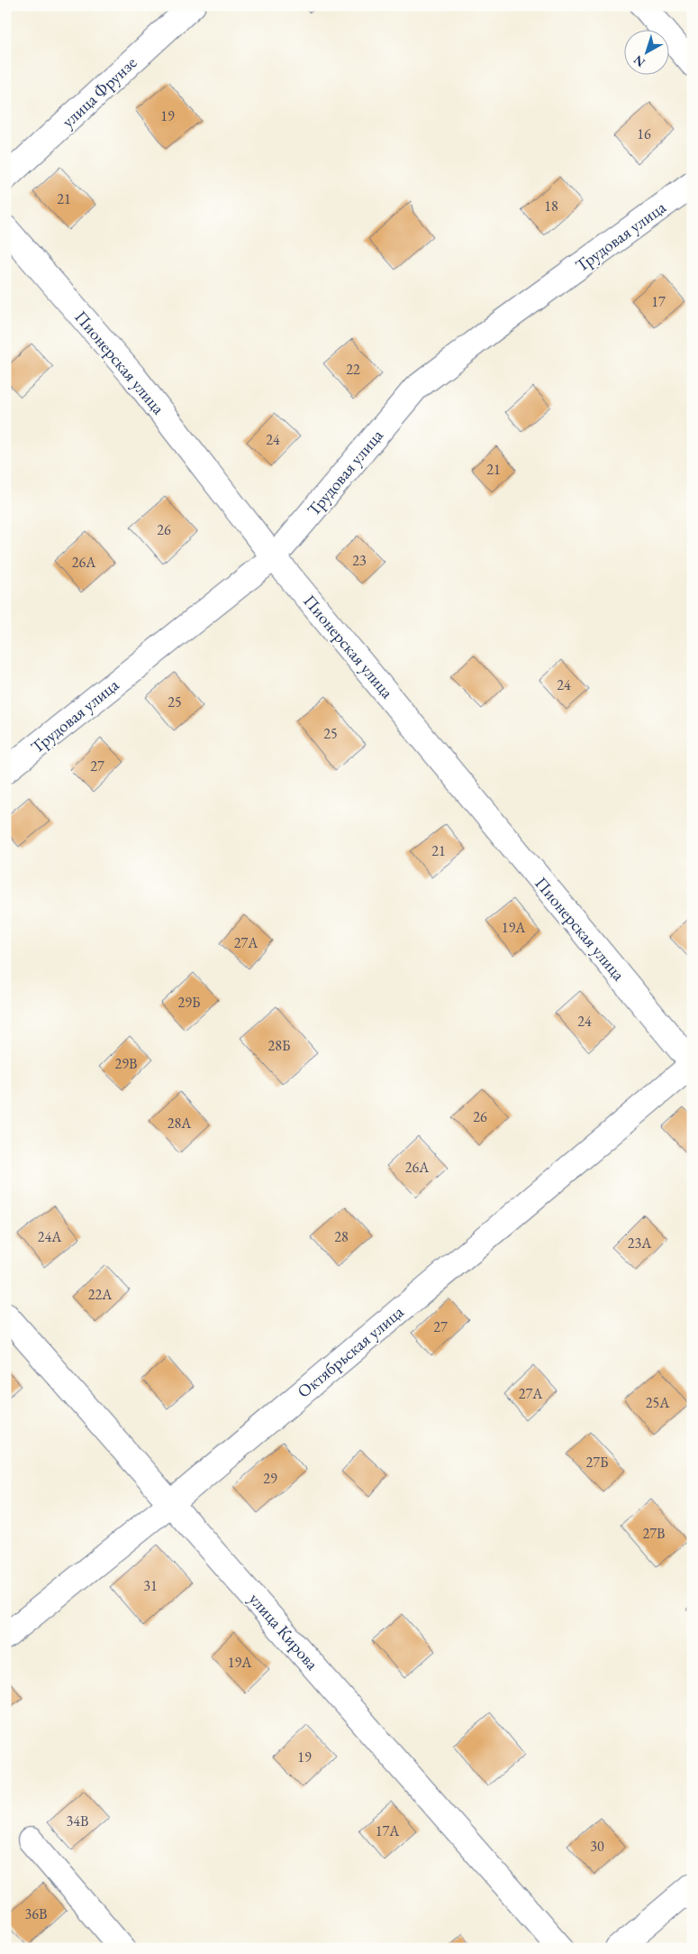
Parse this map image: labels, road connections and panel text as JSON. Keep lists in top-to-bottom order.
{
  "streets": {
    "street": [
      "улица Фрунзе",
      "Трудовая улица",
      "Пионерская улица",
      "Октябрьская улица",
      "улица Кирова"
    ]
  },
  "crossings": [
    ["Трудовая улица", "Пионерская улица"],
    ["Пионерская улица", "Октябрьская улица"],
    ["Октябрьская улица", "улица Кирова"]
  ],
  "house_numbers": [
    "19",
    "16",
    "21",
    "18",
    "17",
    "22",
    "24",
    "21",
    "26",
    "23",
    "26А",
    "24",
    "25",
    "25",
    "27",
    "21",
    "19А",
    "27А",
    "29Б",
    "24",
    "28Б",
    "29В",
    "26",
    "28А",
    "26А",
    "24А",
    "28",
    "23А",
    "22А",
    "27",
    "27А",
    "25А",
    "27Б",
    "29",
    "27В",
    "31",
    "19А",
    "19",
    "34В",
    "17А",
    "30",
    "36В"
  ],
  "north": "bottom left"
}
